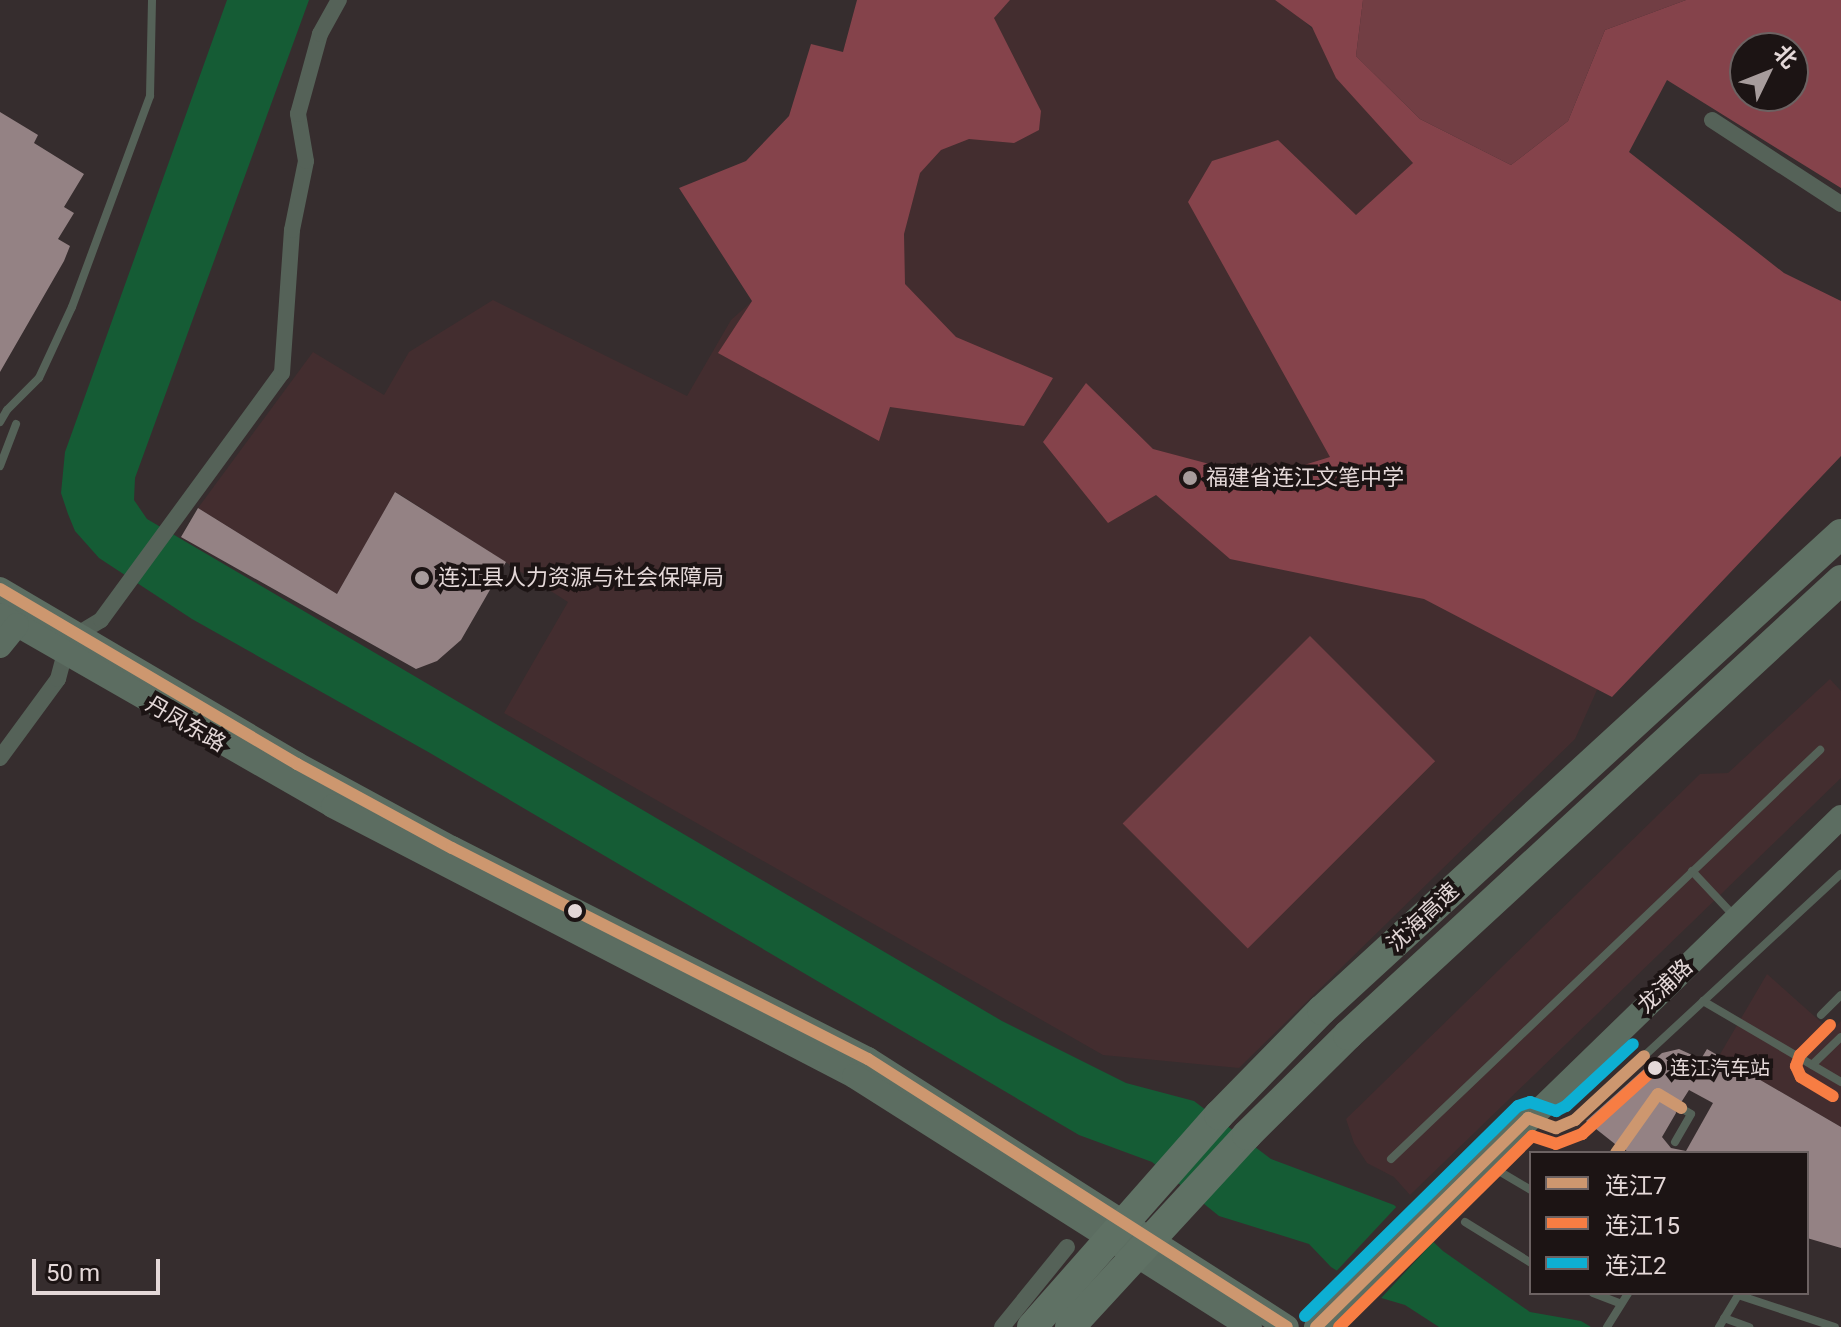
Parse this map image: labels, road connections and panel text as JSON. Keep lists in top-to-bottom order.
{
  "streets": {
    "highway": ["沈海高速"],
    "main road": ["丹凤东路", "龙浦路"]
  },
  "places": ["福建省连江文笔中学", "连江县人力资源与社会保障局", "连江汽车站"],
  "lines": ["transit line 连江7", "transit line 连江15", "transit line 连江2"],
  "legend": ["连江7", "连江15", "连江2"],
  "scale_bar": "50 m",
  "north": "top right"
}
